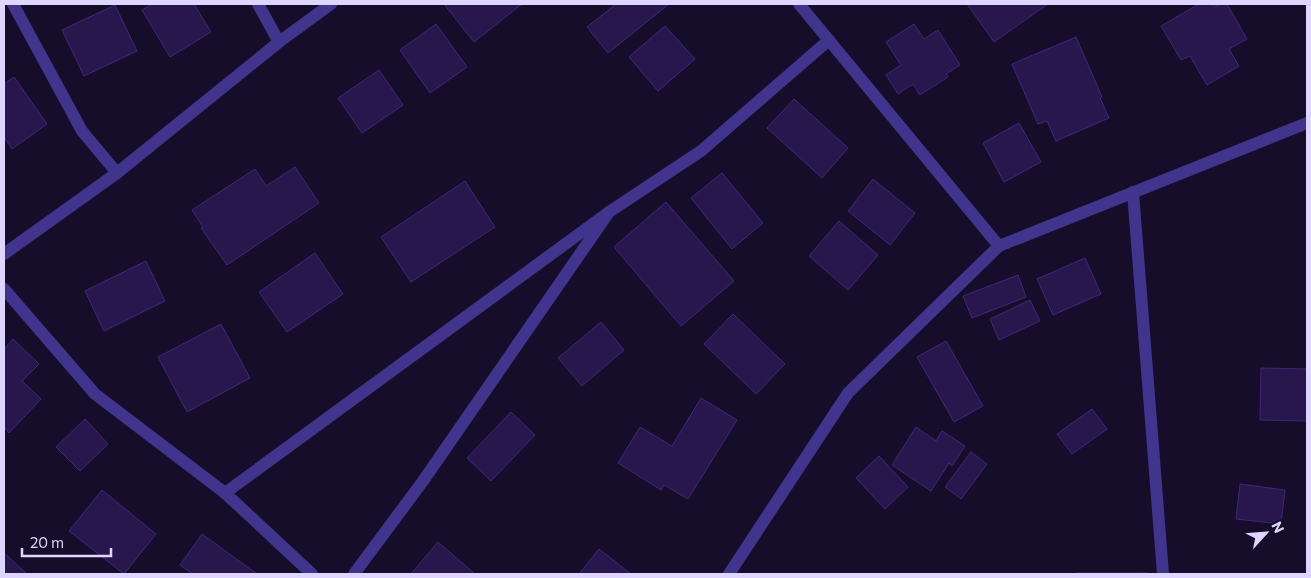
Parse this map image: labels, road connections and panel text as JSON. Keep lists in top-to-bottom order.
{
  "scale_bar": "20 m",
  "north": "top right"
}
